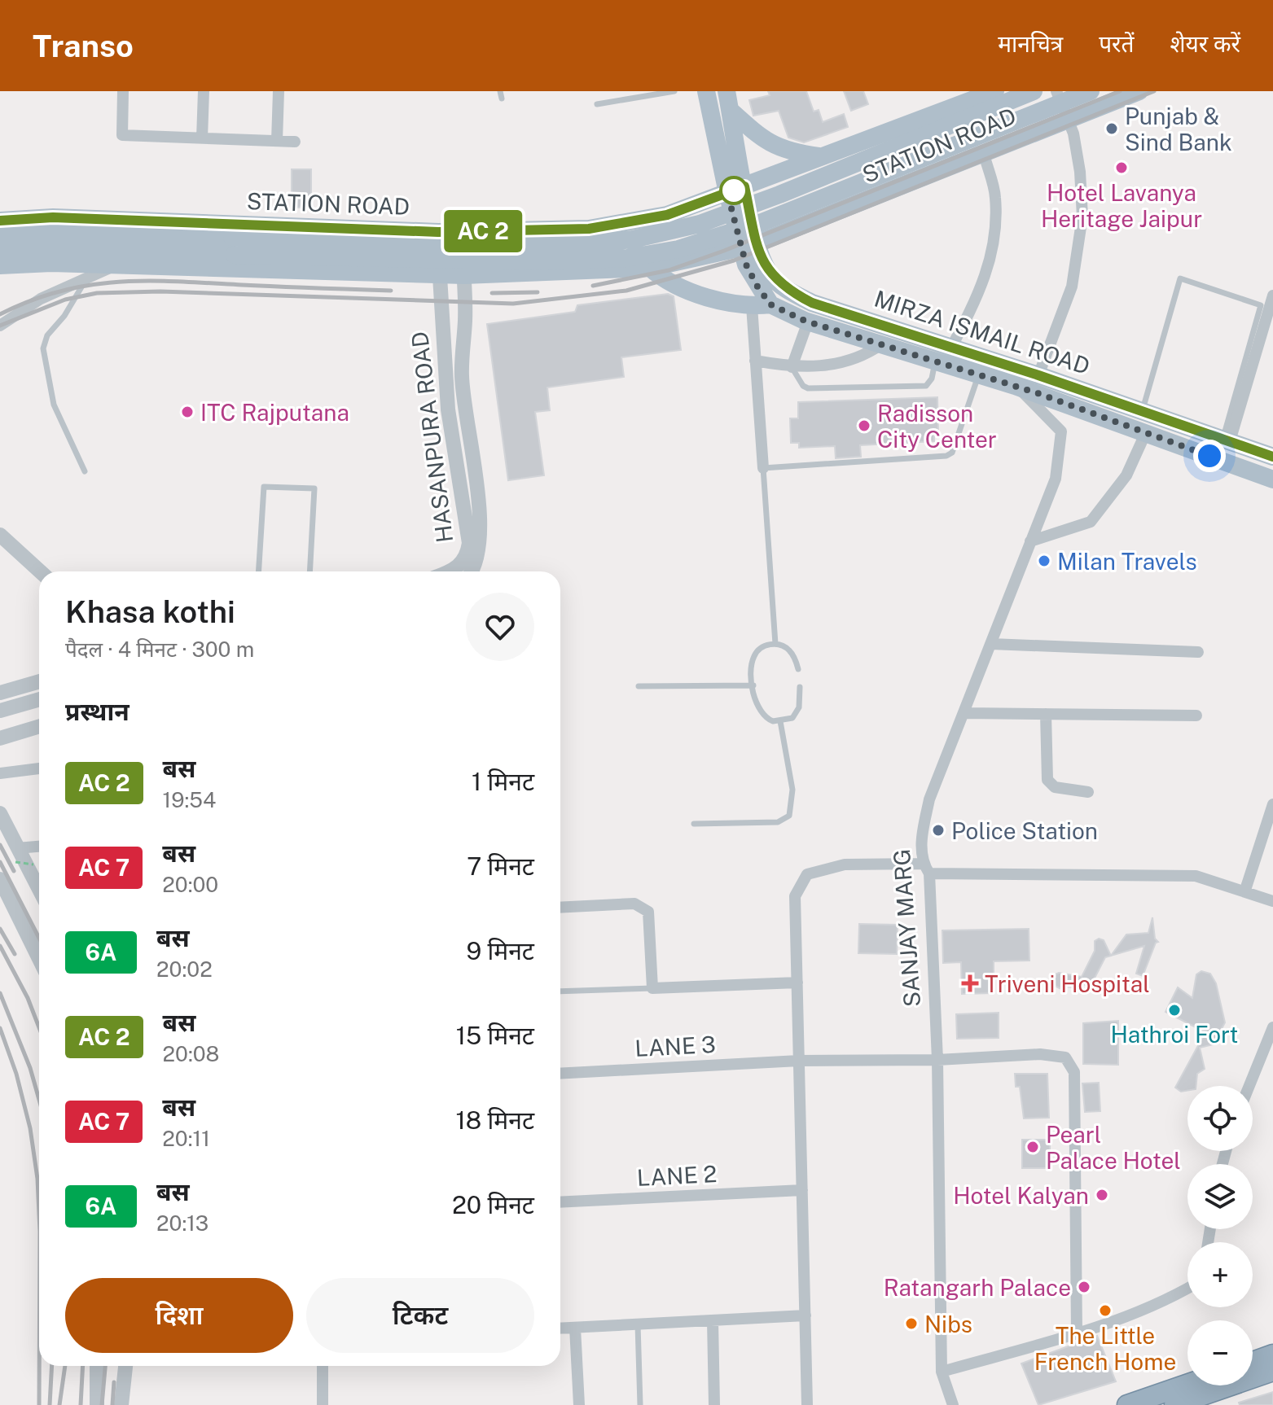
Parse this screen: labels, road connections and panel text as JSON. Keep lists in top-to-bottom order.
{
  "streets": {
    "main road": ["STATION ROAD", "MIRZA ISMAIL ROAD"],
    "street": [
      "HASANPURA ROAD",
      "SANJAY MARG",
      "LANE 3",
      "LANE 2"
    ]
  },
  "crossings": [
    ["STATION ROAD", "MIRZA ISMAIL ROAD"],
    ["STATION ROAD", "HASANPURA ROAD"],
    ["MIRZA ISMAIL ROAD", "SANJAY MARG"],
    ["SANJAY MARG", "LANE 3"]
  ],
  "places": {
    "other": [
      "Punjab & Sind Bank",
      "Hotel Lavanya Heritage Jaipur",
      "ITC Rajputana",
      "Radisson City Center",
      "Milan Travels",
      "Police Station",
      "Hathroi Fort",
      "Pearl Palace Hotel",
      "Hotel Kalyan",
      "Ratangarh Palace",
      "The Little French Home",
      "Nibs"
    ],
    "health": ["Triveni Hospital"]
  },
  "page": {
    "header": "Transo",
    "nav": ["मानचित्र", "परतें", "शेयर करें"],
    "on_map": "AC 2",
    "heading": [
      ["Khasa kothi", "पैदल · 4 मिनट · 300 m"],
      "प्रस्थान"
    ],
    "list": [
      {
        "mark": "AC 2",
        "name": "बस",
        "note": "19:54",
        "value": "1 मिनट"
      },
      {
        "mark": "AC 7",
        "name": "बस",
        "note": "20:00",
        "value": "7 मिनट"
      },
      {
        "mark": "6A",
        "name": "बस",
        "note": "20:02",
        "value": "9 मिनट"
      },
      {
        "mark": "AC 2",
        "name": "बस",
        "note": "20:08",
        "value": "15 मिनट"
      },
      {
        "mark": "AC 7",
        "name": "बस",
        "note": "20:11",
        "value": "18 मिनट"
      },
      {
        "mark": "6A",
        "name": "बस",
        "note": "20:13",
        "value": "20 मिनट"
      }
    ],
    "map_buttons": ["+", "−"],
    "buttons": ["दिशा", "टिकट"]
  }
}
